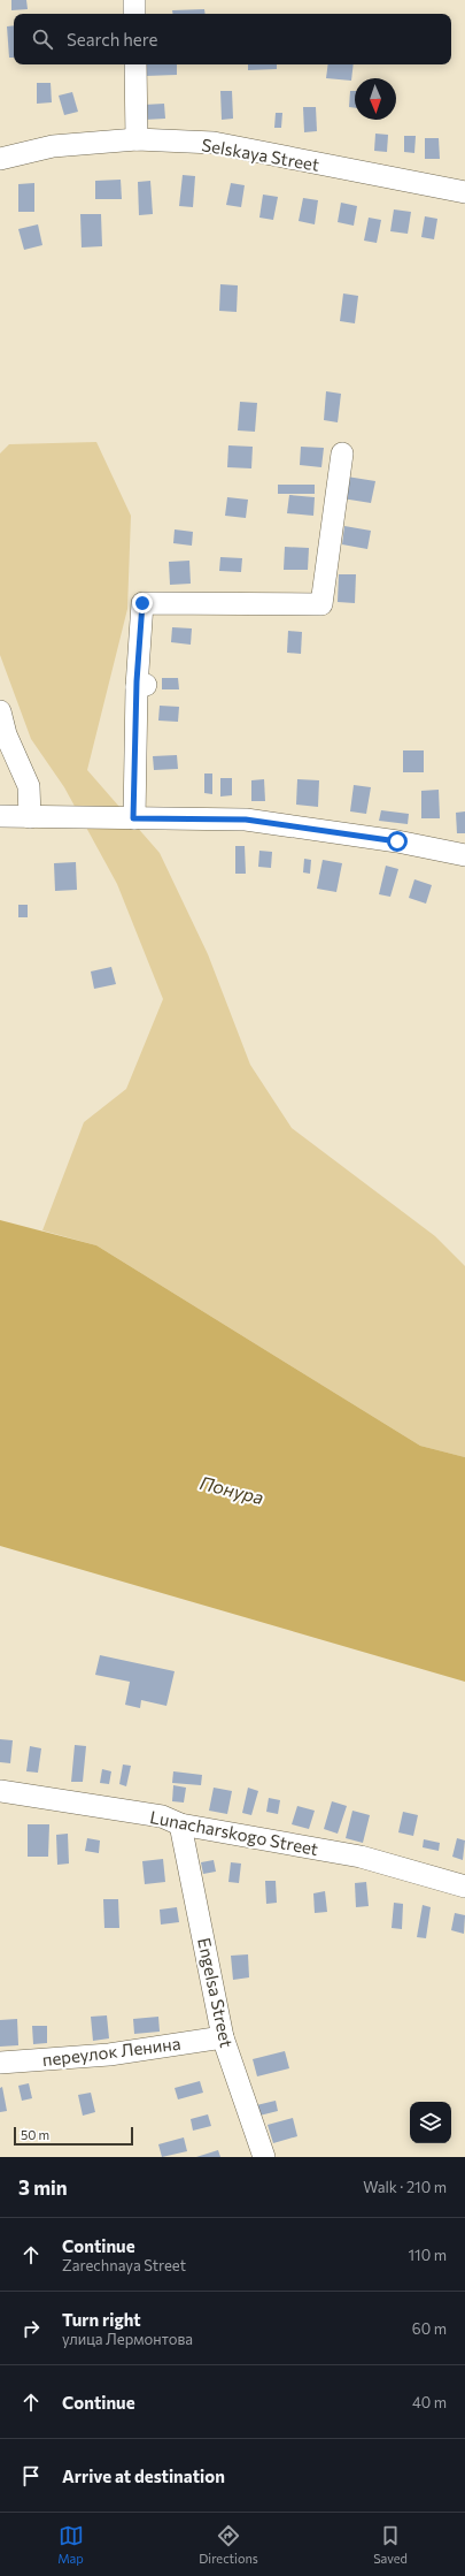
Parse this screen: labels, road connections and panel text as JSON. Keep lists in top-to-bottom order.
{
  "streets": {
    "street": [
      "Selskaya Street",
      "Lunacharskogo Street",
      "Engelsa Street",
      "переулок Ленина"
    ]
  },
  "crossings": [
    ["Lunacharskogo Street", "Engelsa Street"],
    ["Engelsa Street", "переулок Ленина"]
  ],
  "water": ["Понура"],
  "scale_bar": "50 m",
  "north": "bottom",
  "page": {
    "search": "Search here",
    "scale": "50 m",
    "heading": ["3 min", "Walk · 210 m"],
    "list": [
      ["Continue", "Zarechnaya Street", "110 m"],
      ["Turn right", "улица Лермонтова", "60 m"],
      ["Continue", "40 m"],
      "Arrive at destination"
    ],
    "nav": ["Map", "Directions", "Saved"]
  }
}
